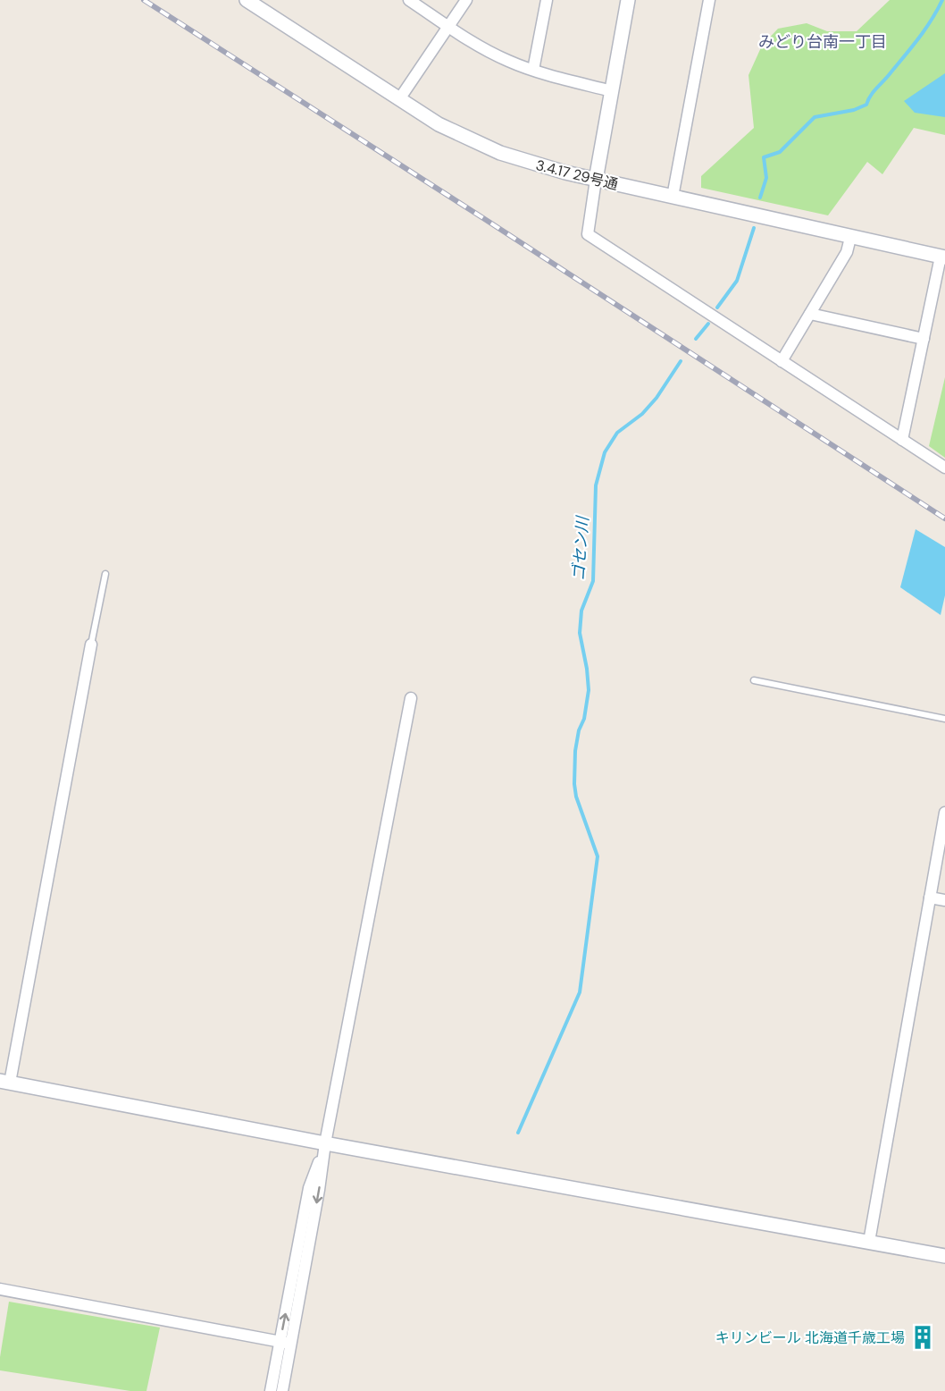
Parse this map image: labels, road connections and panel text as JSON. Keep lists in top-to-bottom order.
{
  "streets": {
    "street": ["3.4.17 29号通"]
  },
  "districts": ["みどり台南一丁目"],
  "water": ["ゴセン川"],
  "places": {
    "building": ["キリンビール 北海道千歳工場"]
  }
}
